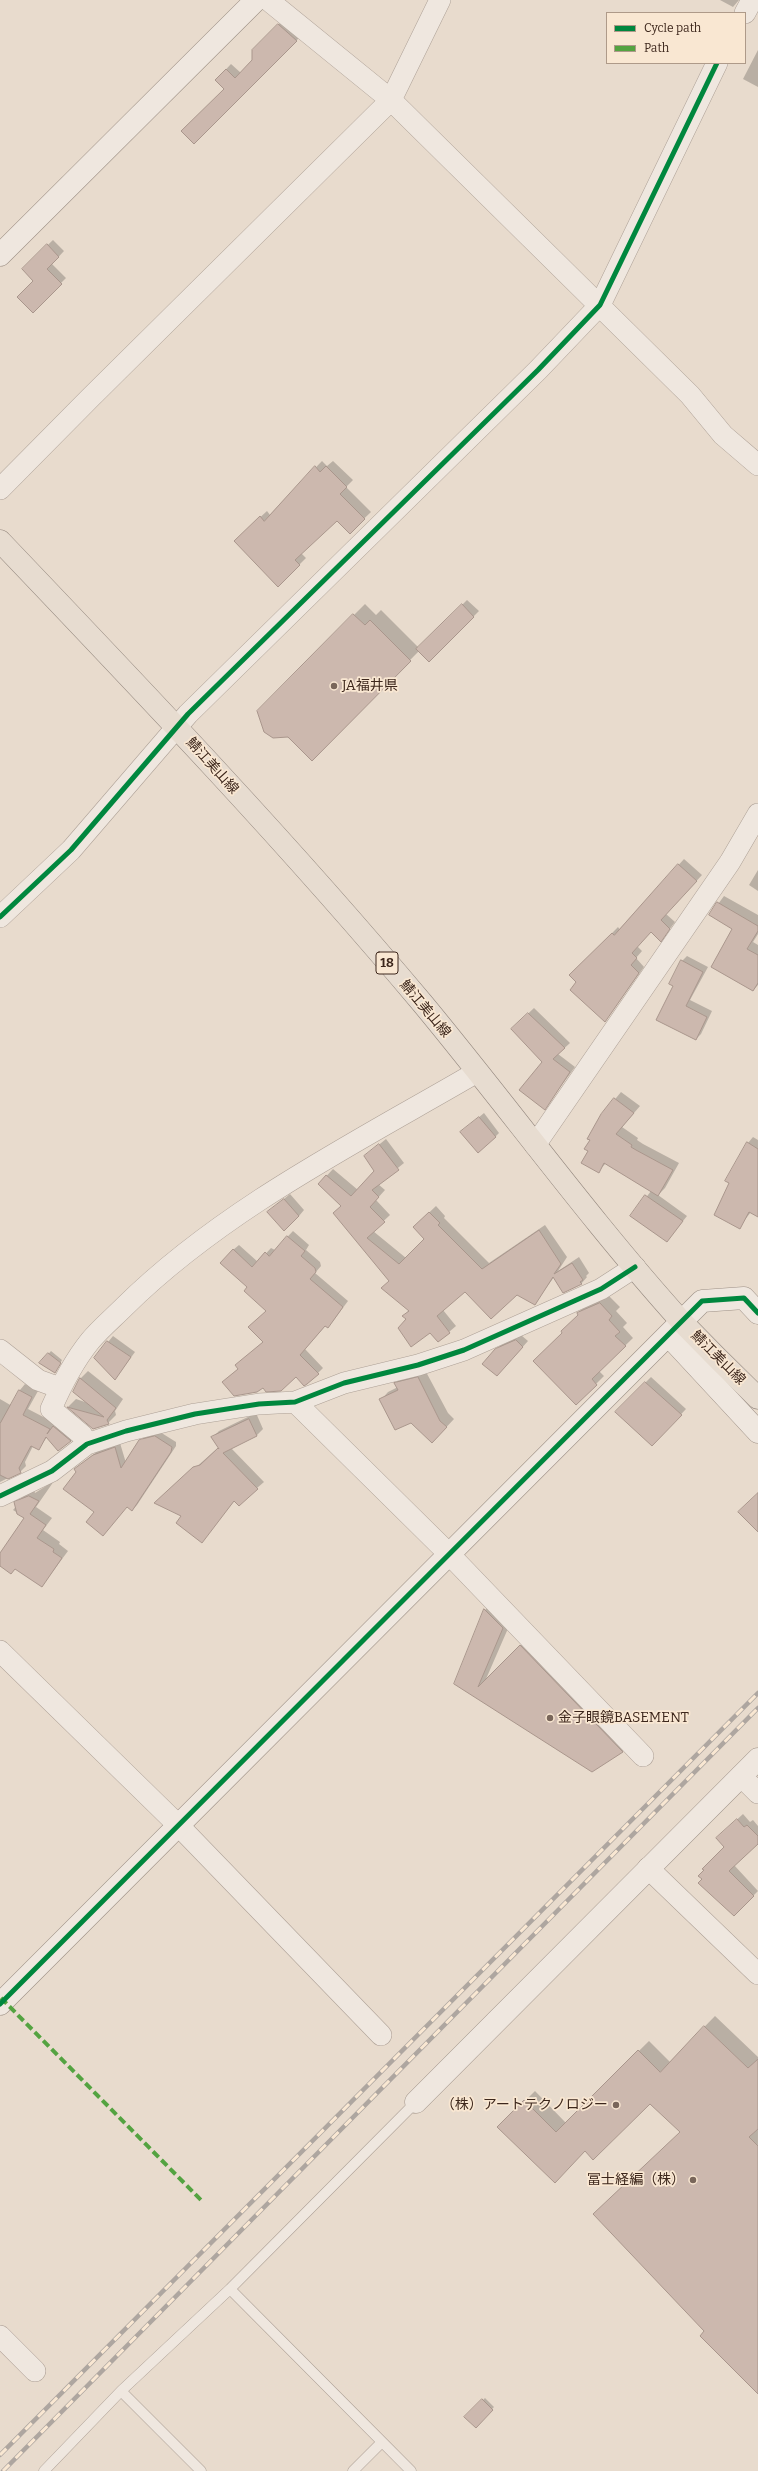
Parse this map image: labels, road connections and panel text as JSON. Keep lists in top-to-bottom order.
{
  "streets": {
    "main road": ["鯖江美山線", "18"]
  },
  "places": [
    "JA福井県",
    "金子眼鏡BASEMENT",
    "（株）アートテクノロジー",
    "冨士経編（株）"
  ],
  "legend": ["Cycle path", "Path"]
}
